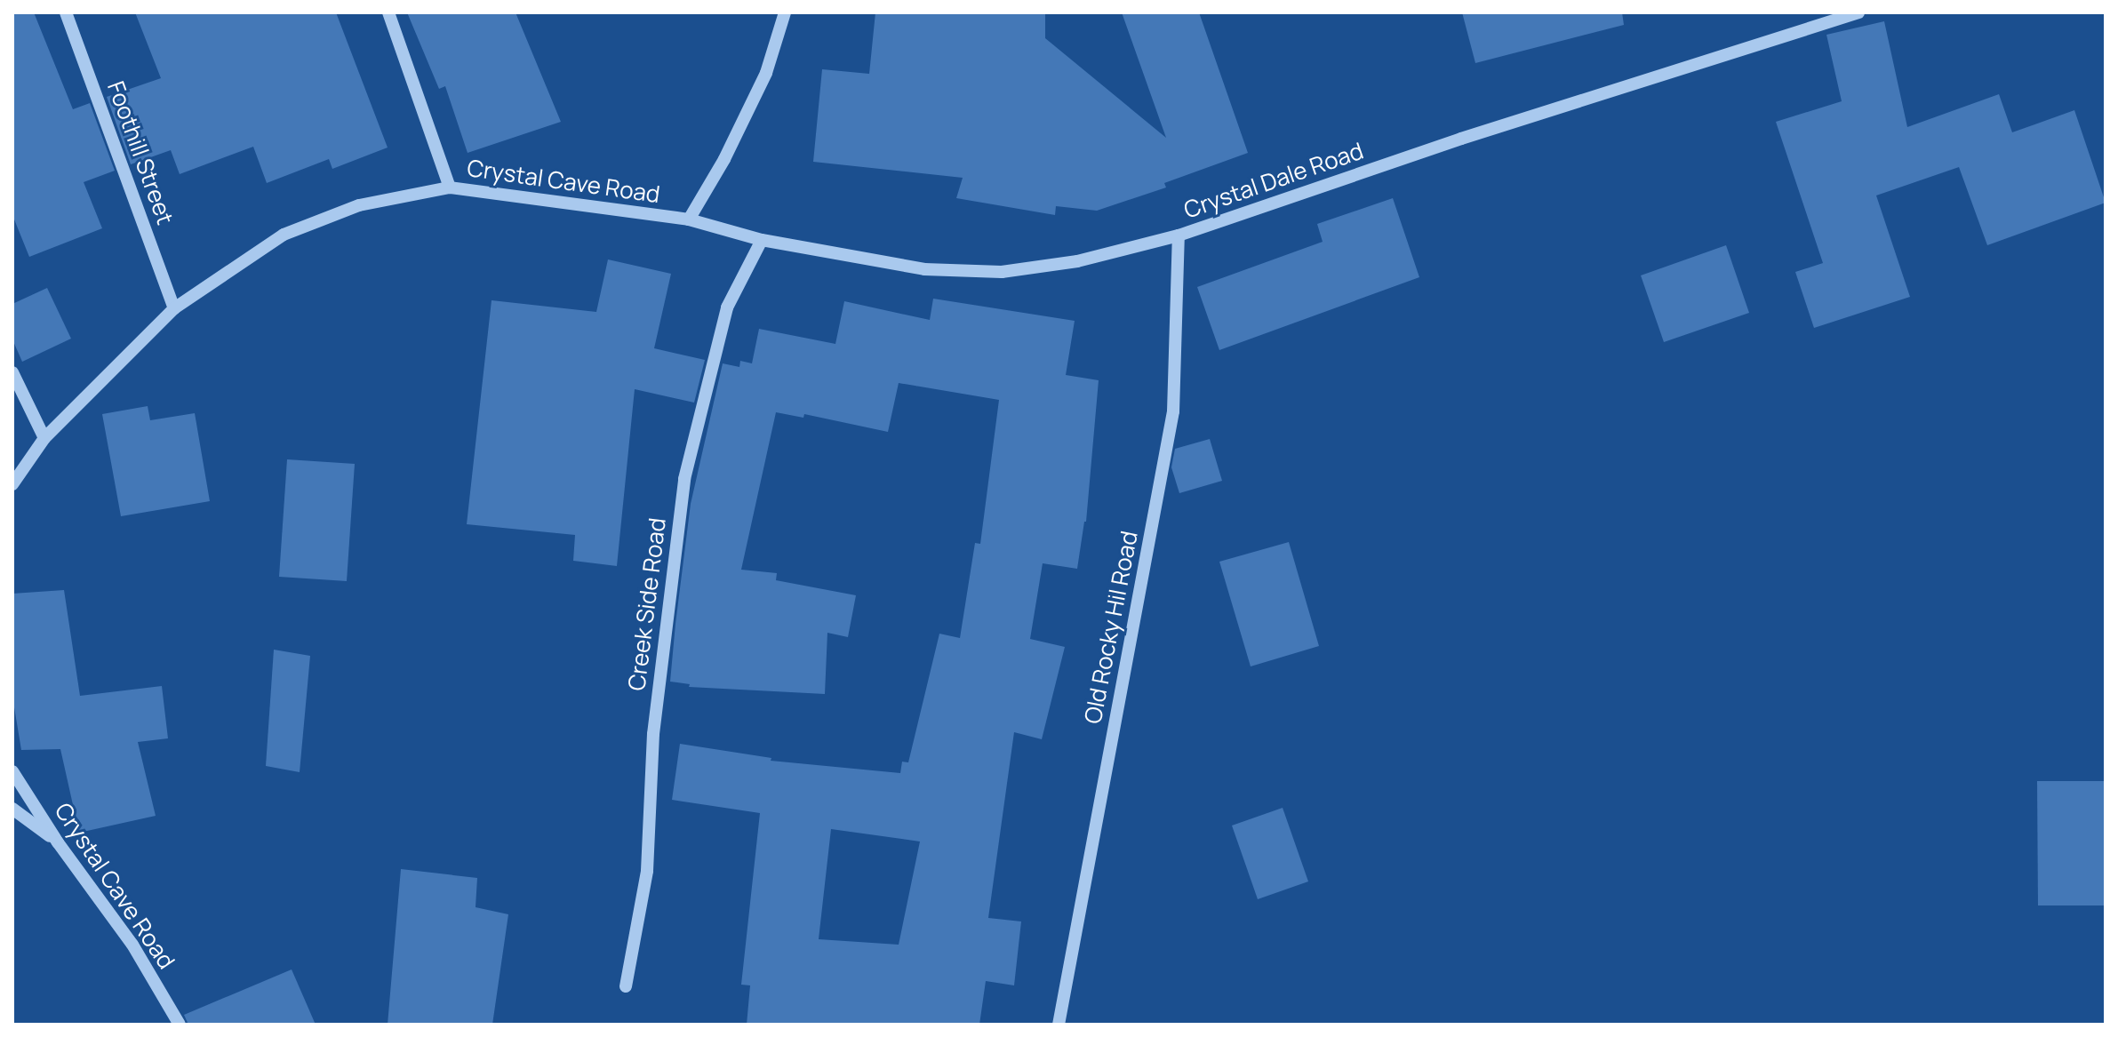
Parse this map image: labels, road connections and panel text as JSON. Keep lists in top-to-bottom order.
{
  "streets": {
    "street": [
      "Foothill Street",
      "Crystal Dale Road",
      "Crystal Cave Road",
      "Creek Side Road",
      "Old Rocky Hil Road"
    ]
  },
  "crossings": [
    ["Foothill Street", "Crystal Cave Road"],
    ["Crystal Dale Road", "Crystal Cave Road"],
    ["Crystal Dale Road", "Creek Side Road"],
    ["Crystal Dale Road", "Old Rocky Hil Road"]
  ]
}
